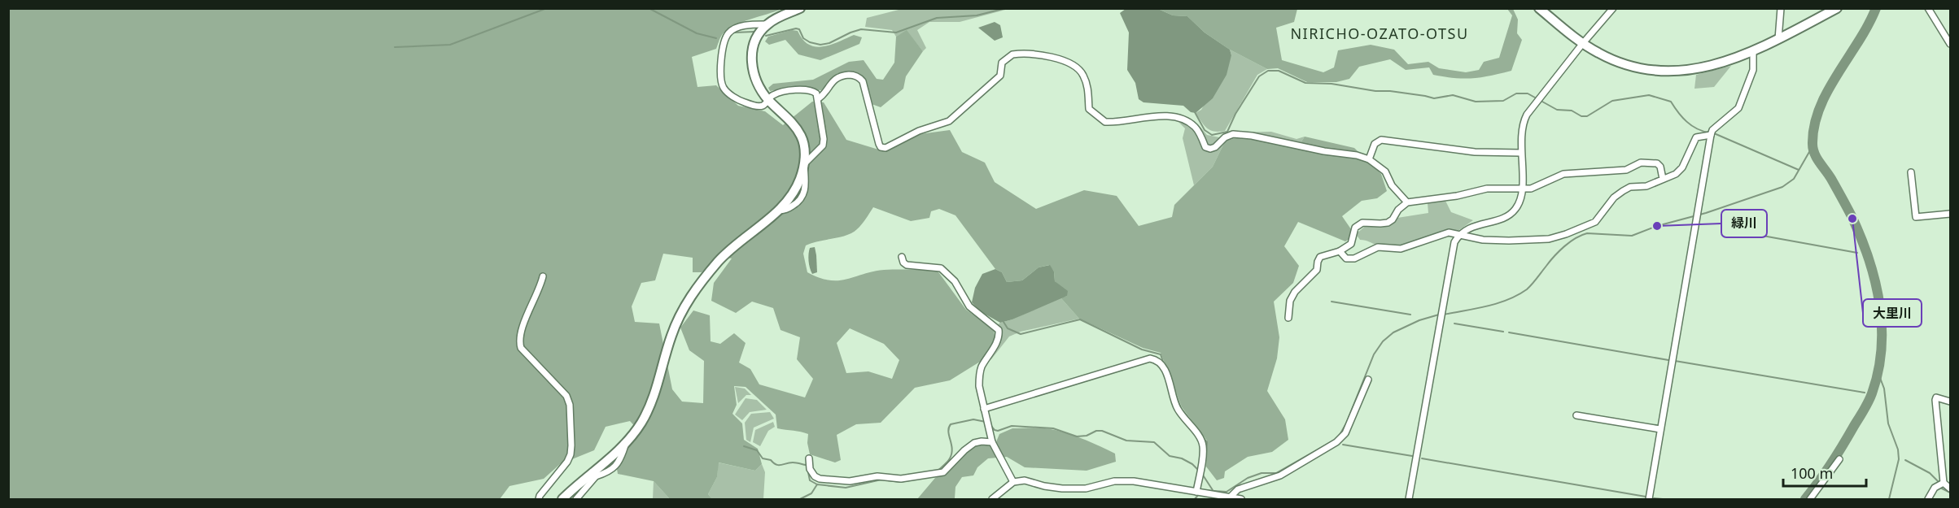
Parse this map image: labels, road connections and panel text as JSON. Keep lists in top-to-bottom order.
{
  "districts": ["NIRICHO-OZATO-OTSU"],
  "places": ["大里川", "緑川"],
  "scale_bar": "100 m"
}
